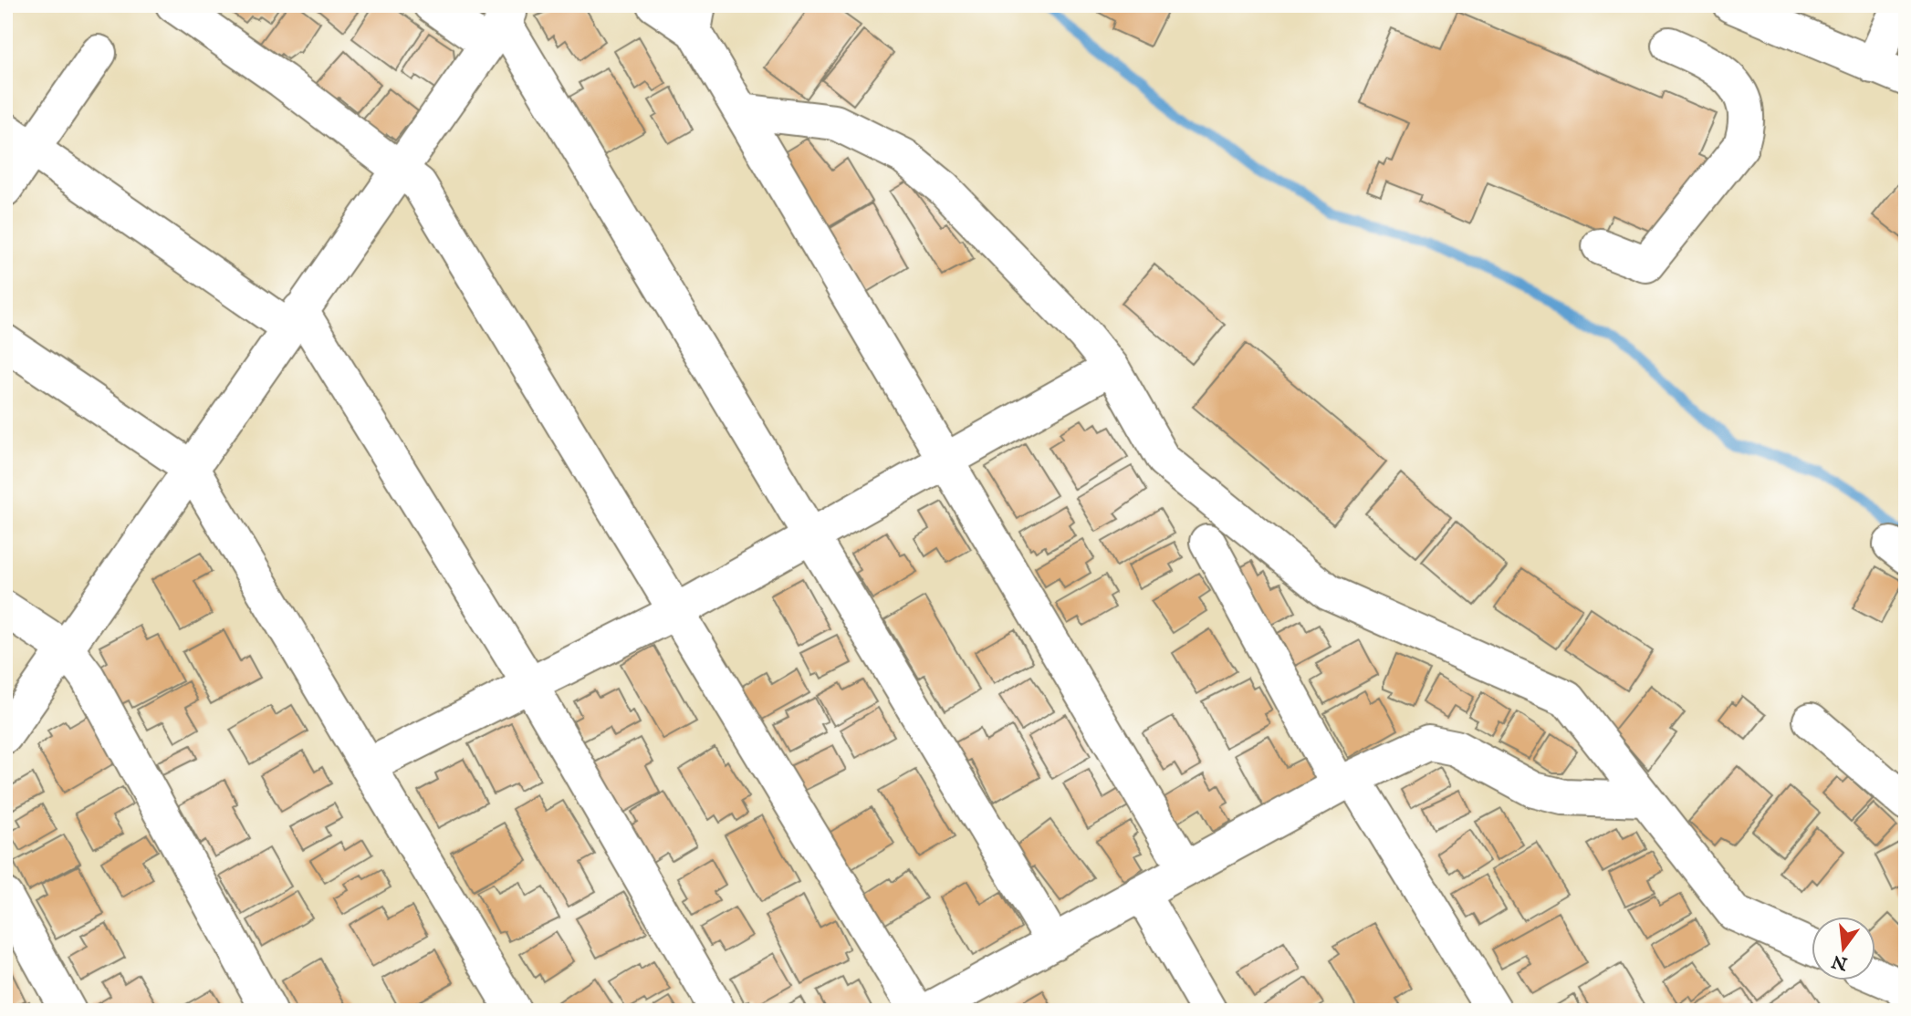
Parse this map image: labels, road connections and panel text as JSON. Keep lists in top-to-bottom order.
{
  "north": "bottom"
}
